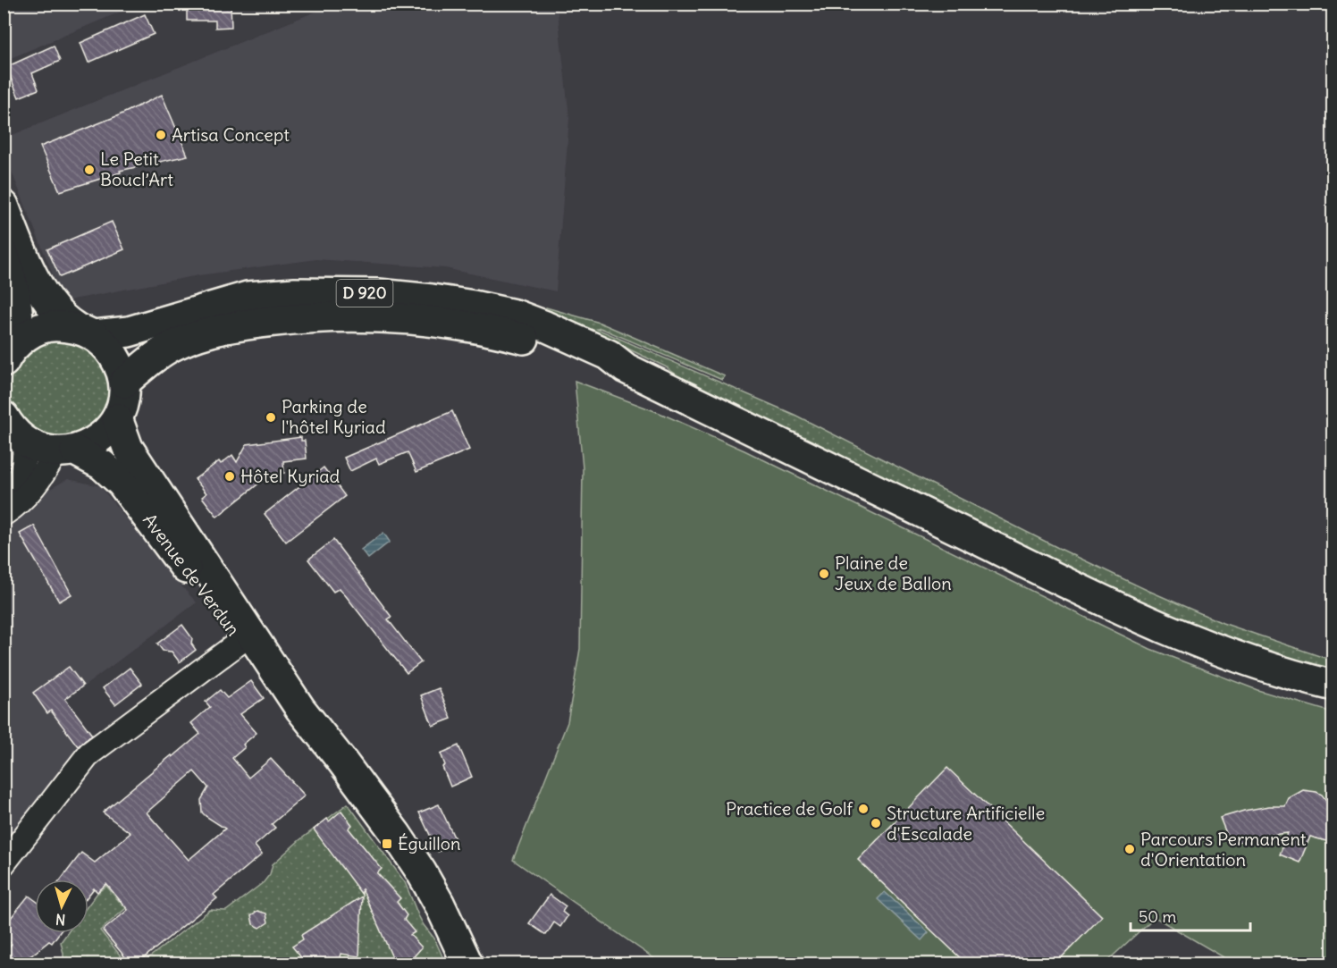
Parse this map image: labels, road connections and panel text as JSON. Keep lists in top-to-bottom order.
{
  "streets": {
    "main road": ["D 920", "Avenue de Verdun"]
  },
  "places": {
    "other": [
      "Artisa Concept",
      "Le Petit Boucl’Art",
      "Parking de l'hôtel Kyriad",
      "Hôtel Kyriad",
      "Plaine de Jeux de Ballon",
      "Practice de Golf",
      "Structure Artificielle d'Escalade",
      "Parcours Permanent d'Orientation"
    ],
    "transit": ["Éguillon"]
  },
  "scale_bar": "50 m",
  "north": "bottom"
}
